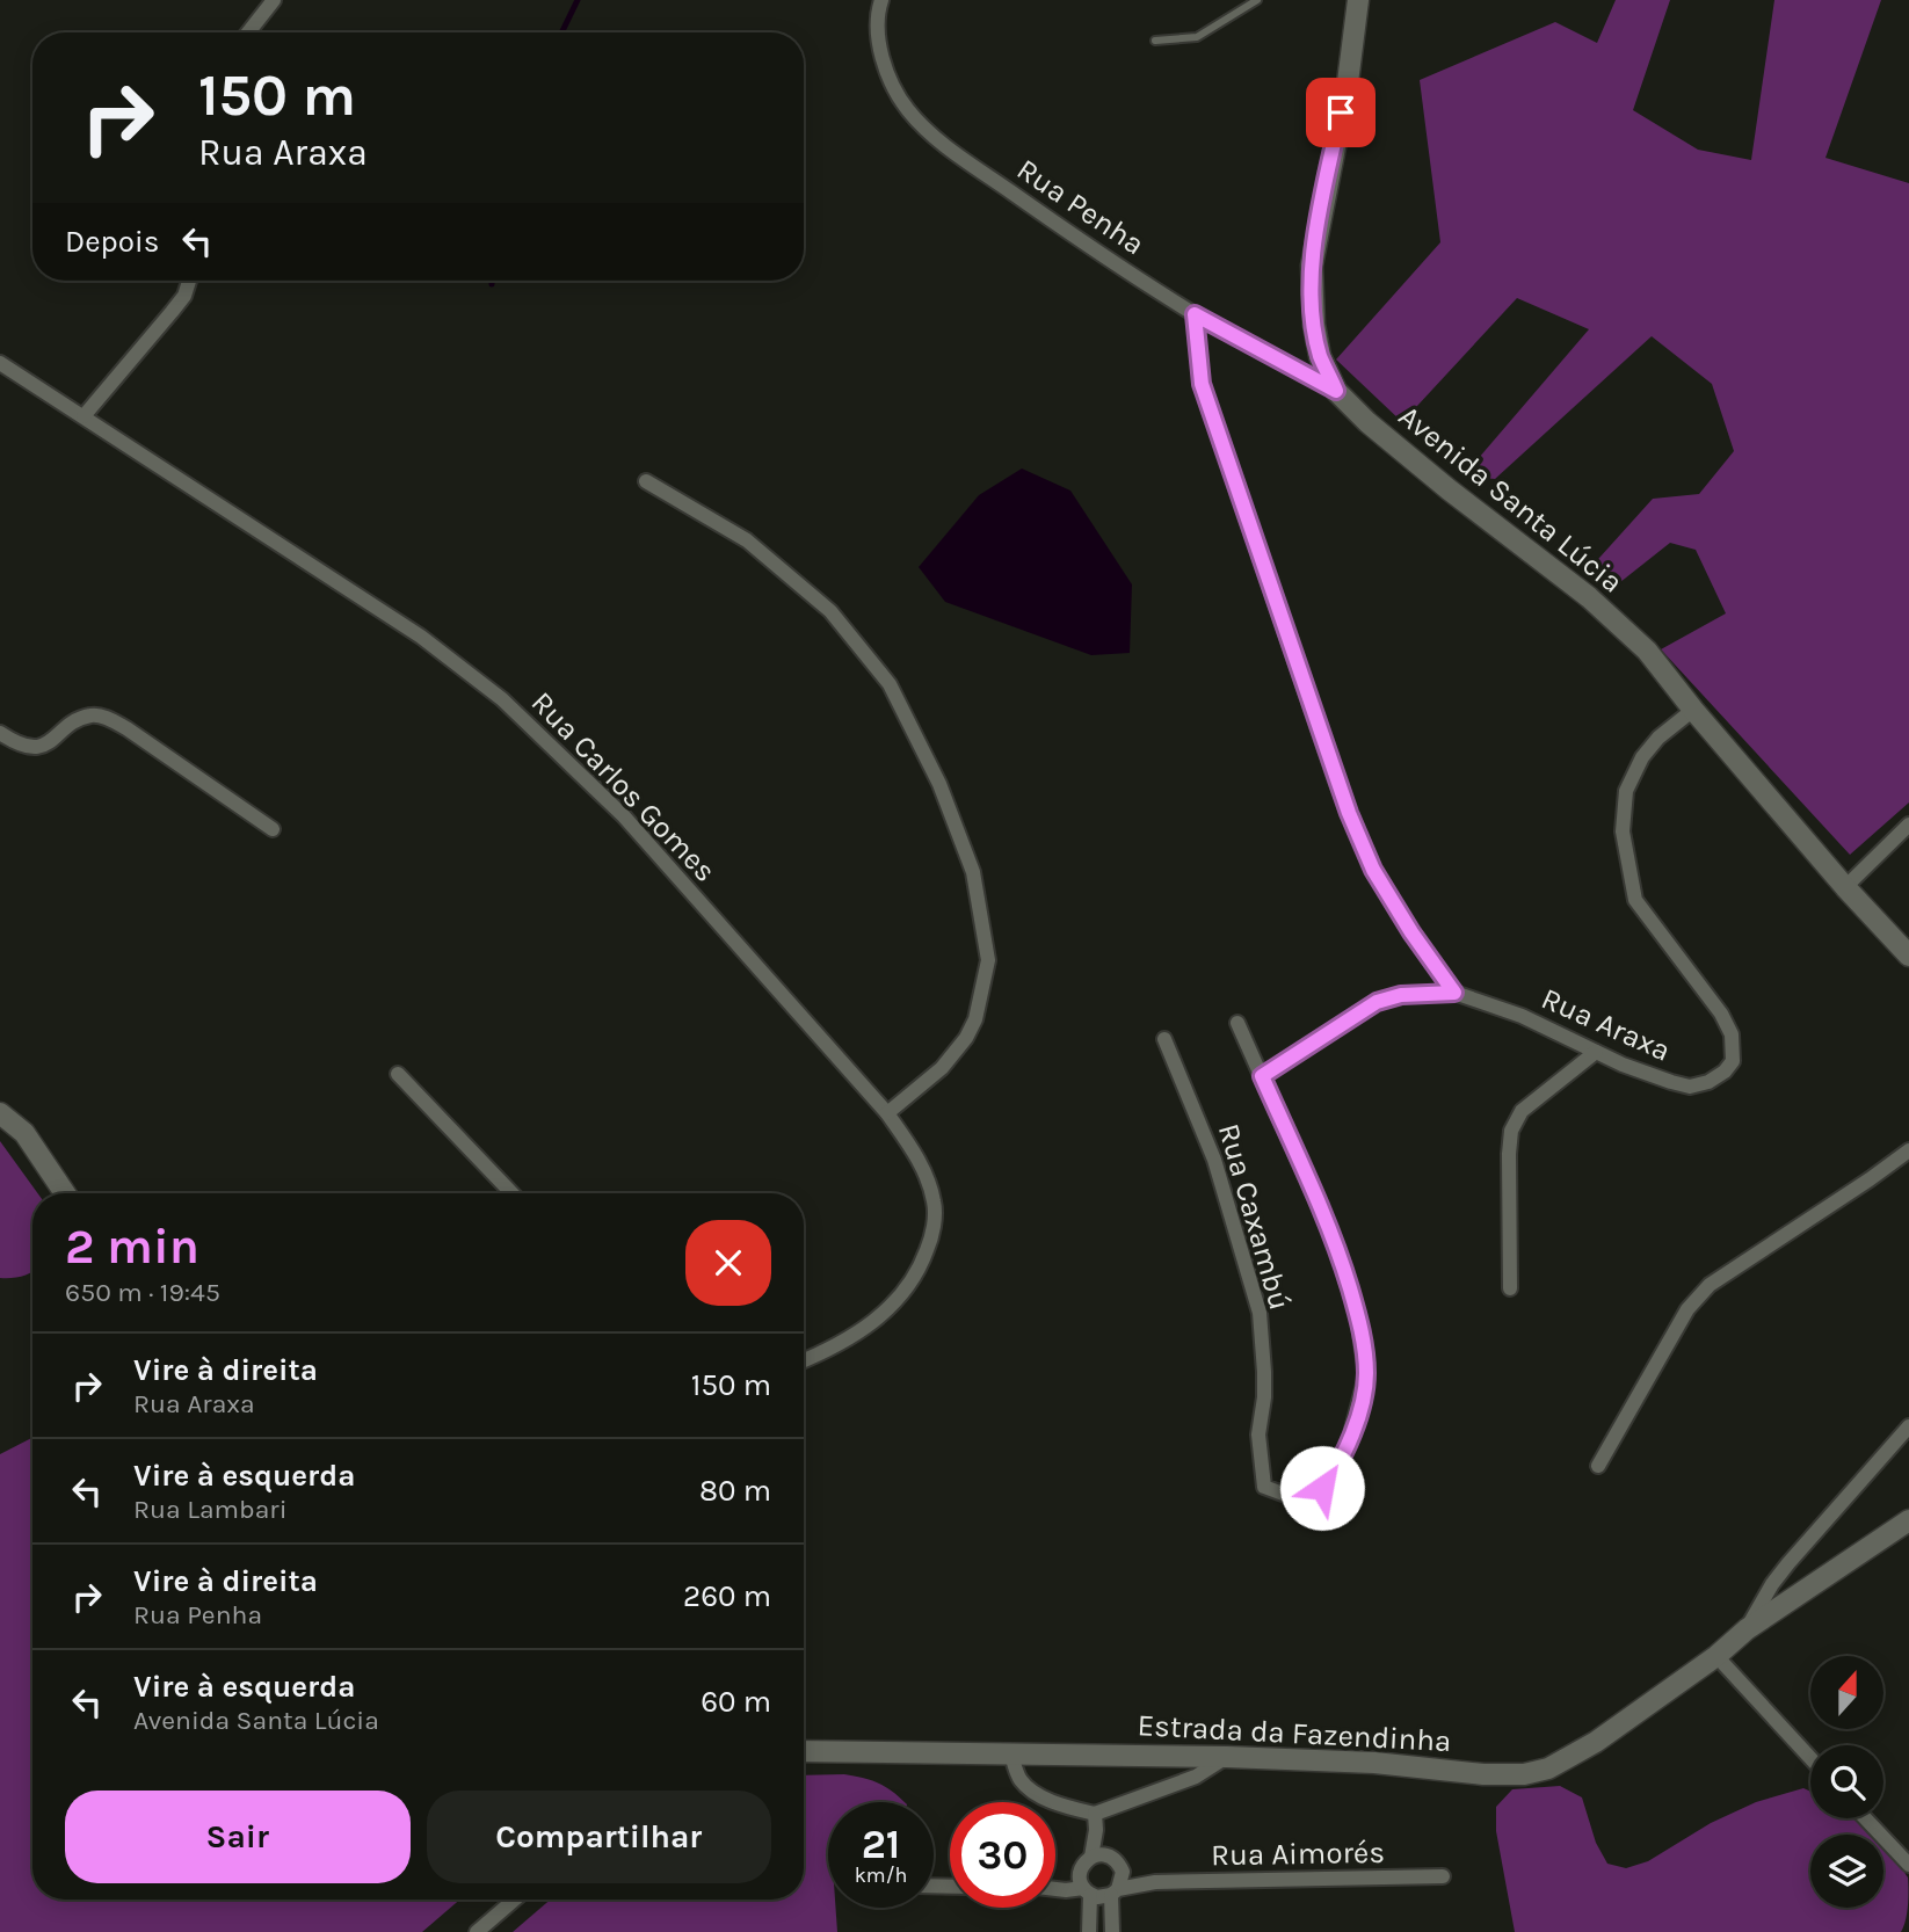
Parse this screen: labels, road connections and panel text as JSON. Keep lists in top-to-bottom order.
{
  "streets": {
    "street": [
      "Rua Penha",
      "Avenida Santa Lúcia",
      "Rua Carlos Gomes",
      "Rua Araxa",
      "Rua Caxambú",
      "Estrada da Fazendinha",
      "Rua Aimorés"
    ]
  },
  "crossings": [
    ["Rua Penha", "Avenida Santa Lúcia"],
    ["Avenida Santa Lúcia", "Rua Araxa"],
    ["Rua Araxa", "Rua Caxambú"]
  ],
  "north": "top",
  "page": {
    "turn": ["150 m", "Rua Araxa"],
    "then": "Depois",
    "heading": ["2 min", "650 m · 19:45"],
    "list": [
      {
        "name": "Vire à direita",
        "note": "Rua Araxa",
        "value": "150 m"
      },
      {
        "name": "Vire à esquerda",
        "note": "Rua Lambari",
        "value": "80 m"
      },
      {
        "name": "Vire à direita",
        "note": "Rua Penha",
        "value": "260 m"
      },
      {
        "name": "Vire à esquerda",
        "note": "Avenida Santa Lúcia",
        "value": "60 m"
      }
    ],
    "buttons": ["Sair", "Compartilhar"],
    "speed": "21 km/h",
    "limit": "30"
  }
}
